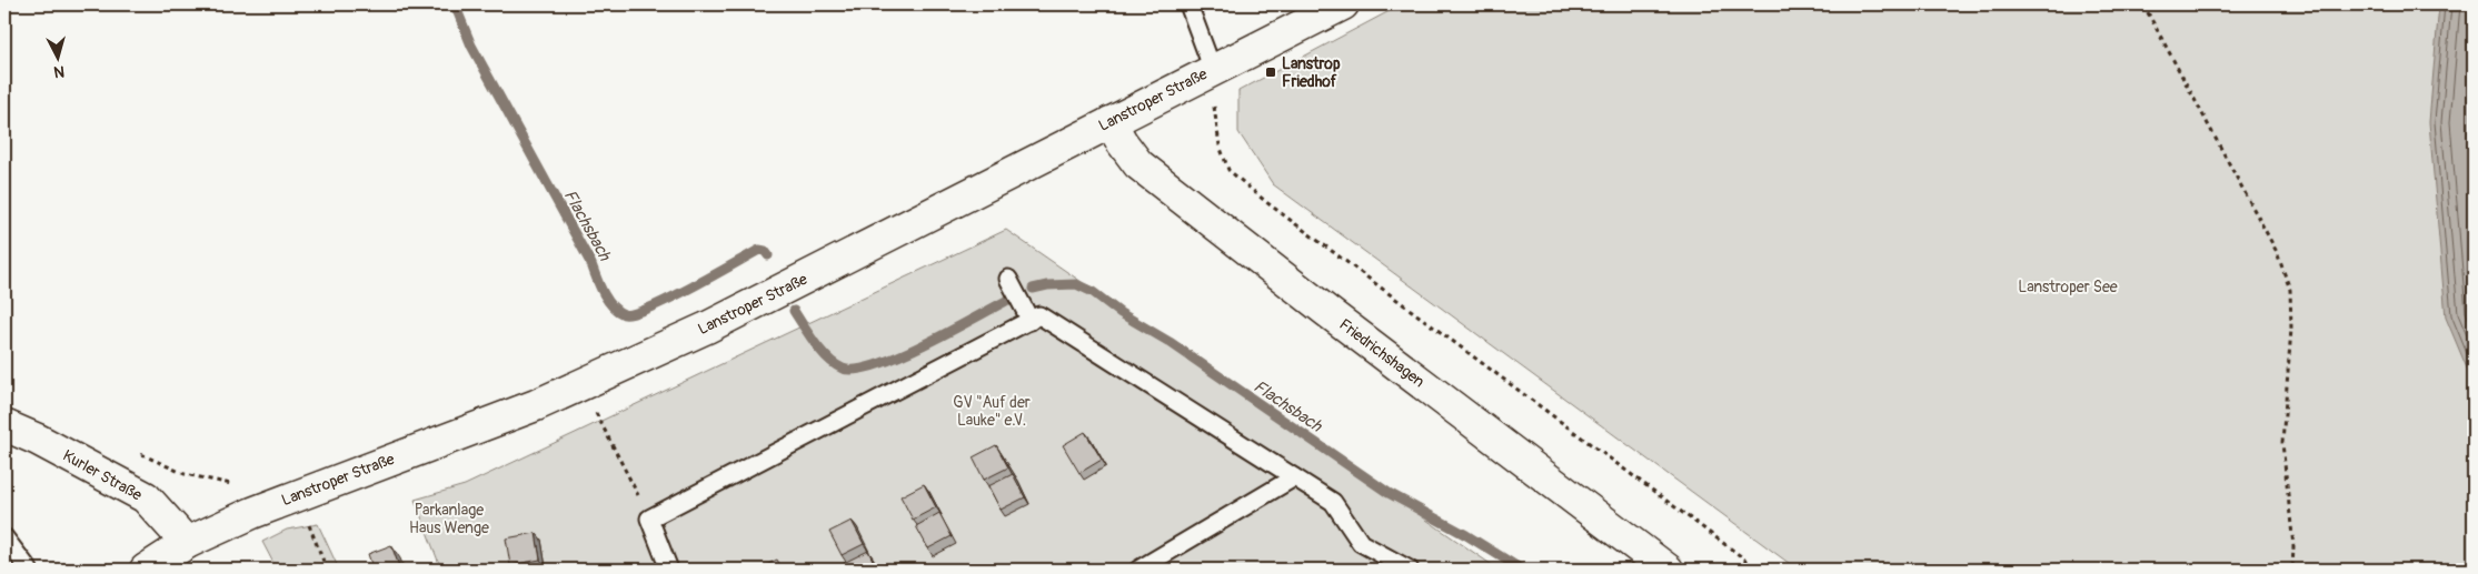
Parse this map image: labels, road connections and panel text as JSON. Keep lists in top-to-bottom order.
{
  "streets": {
    "main road": ["Lanstroper Straße", "Friedrichshagen", "Kurler Straße"]
  },
  "crossings": [
    ["Lanstroper Straße", "Friedrichshagen"],
    ["Lanstroper Straße", "Kurler Straße"]
  ],
  "water": ["Flachsbach"],
  "parks": ["Lanstroper See", "GV \"Auf der Lauke\" e.V.", "Parkanlage Haus Wenge"],
  "places": {
    "transit": ["Lanstrop Friedhof"]
  },
  "north": "bottom"
}
